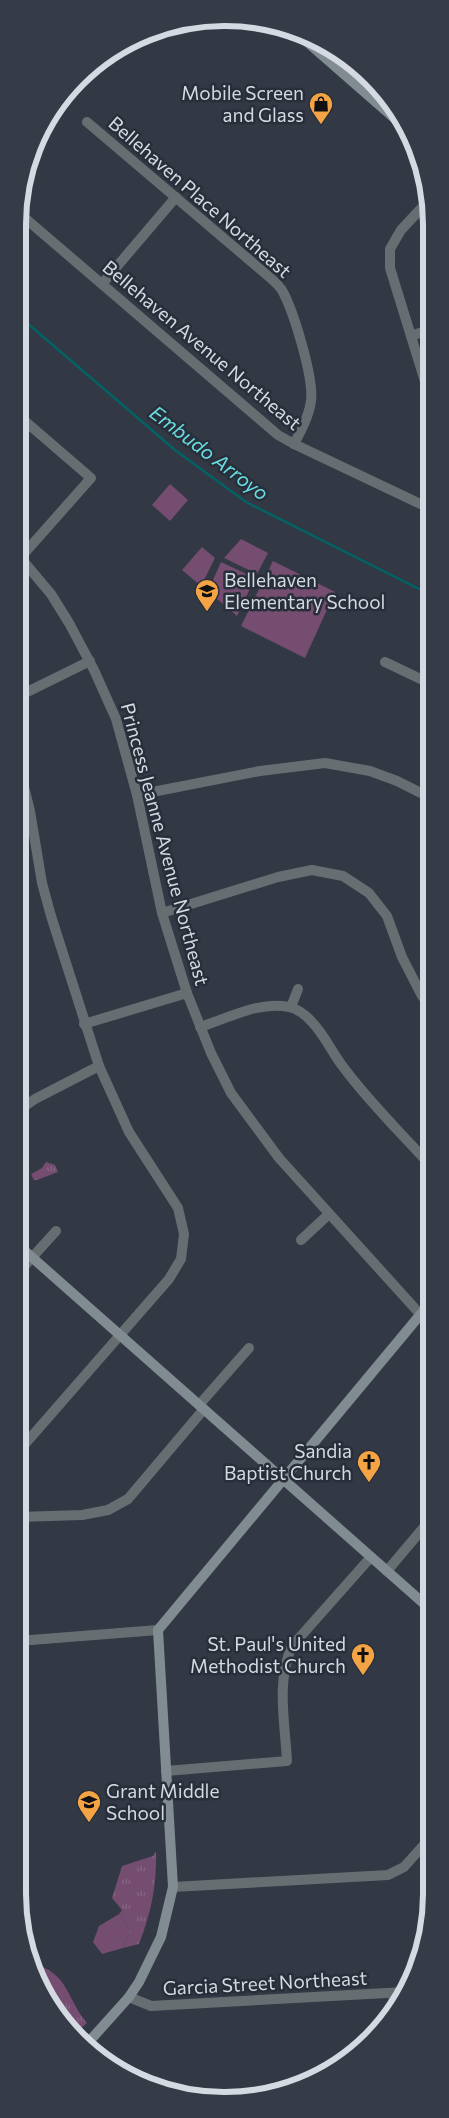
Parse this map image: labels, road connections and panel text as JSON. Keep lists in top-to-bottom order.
{
  "streets": {
    "street": [
      "Bellehaven Place Northeast",
      "Bellehaven Avenue Northeast",
      "Princess Jeanne Avenue Northeast",
      "Garcia Street Northeast"
    ]
  },
  "crossings": [
    ["Bellehaven Place Northeast", "Bellehaven Avenue Northeast"]
  ],
  "water": ["Embudo Arroyo"],
  "places": {
    "shop": ["Mobile Screen and Glass"],
    "school or university": ["Bellehaven Elementary School", "Grant Middle School"],
    "church": ["Sandia Baptist Church", "St. Paul's United Methodist Church"]
  }
}
